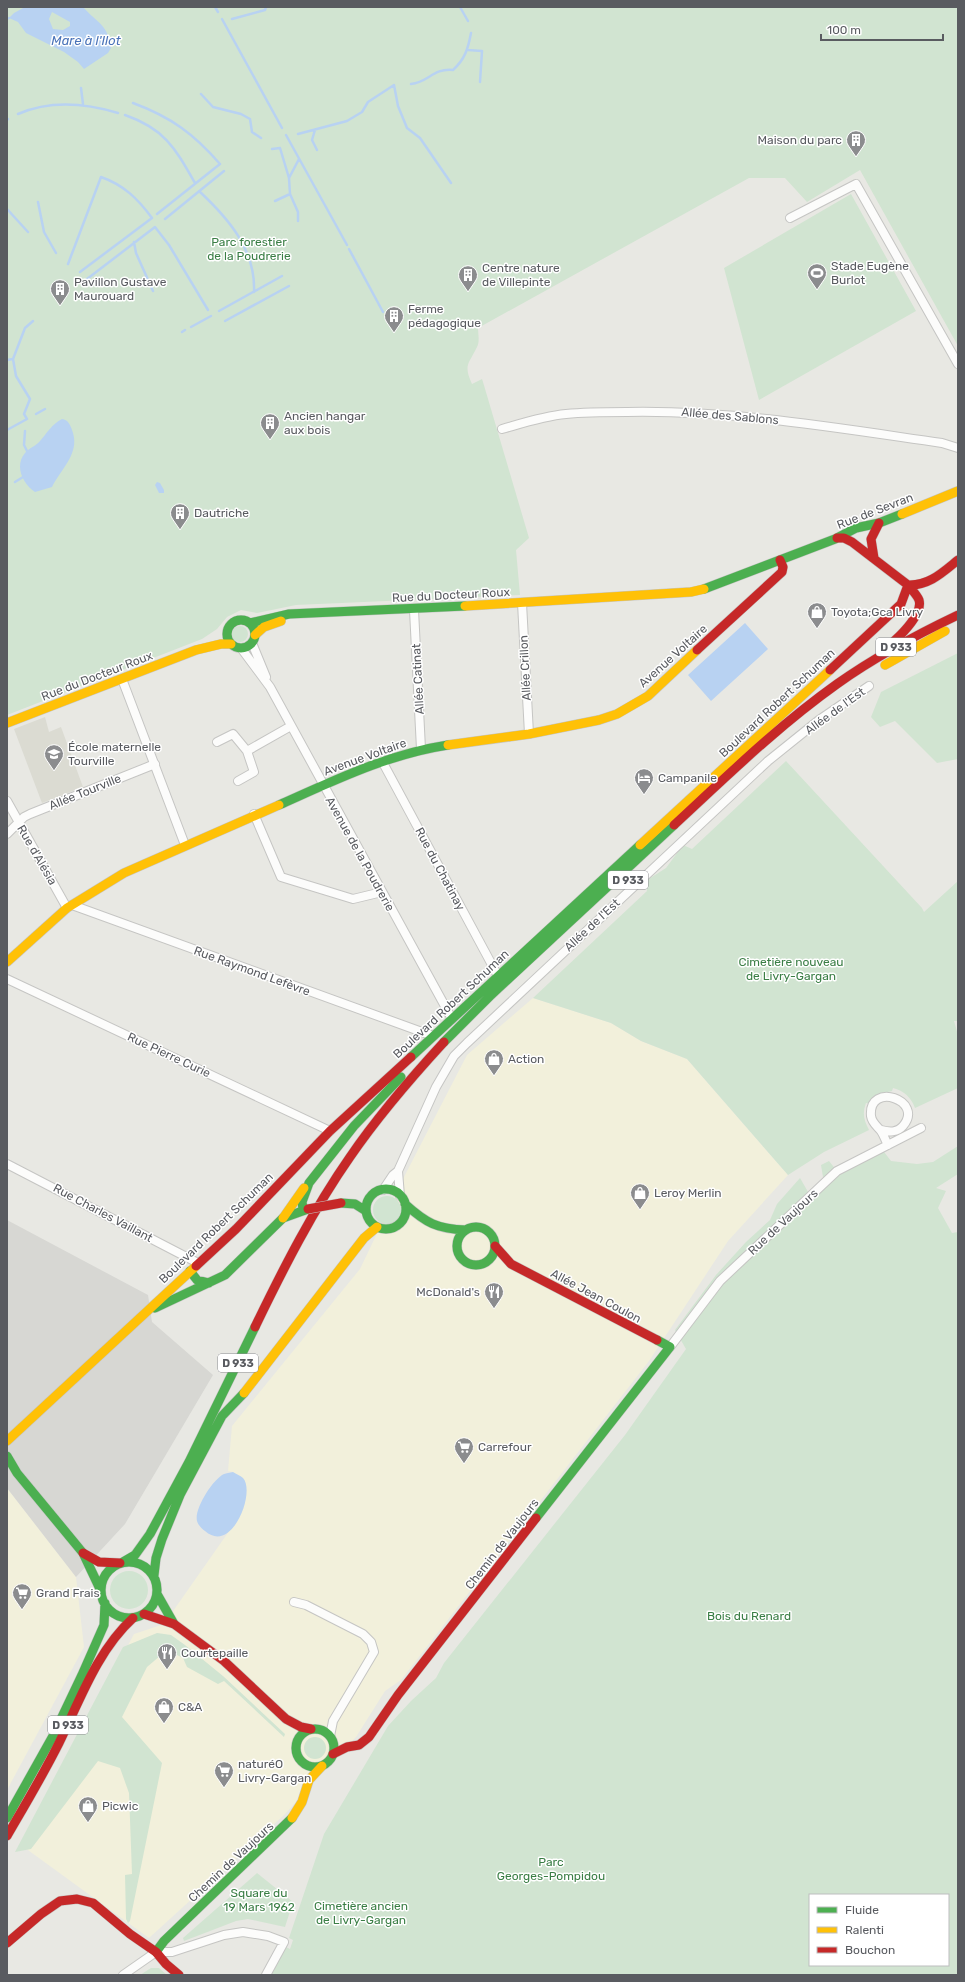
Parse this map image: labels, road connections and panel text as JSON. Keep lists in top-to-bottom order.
{
  "streets": {
    "main road": [
      "Rue de Sevran",
      "Rue du Docteur Roux",
      "D 933",
      "Avenue Voltaire",
      "Boulevard Robert Schuman",
      "Allée Jean Coulon",
      "Chemin de Vaujours"
    ],
    "street": [
      "Allée des Sablons",
      "Allée Crillon",
      "Allée Catinat",
      "Allée de l'Est",
      "Allée Tourville",
      "Avenue de la Poudrerie",
      "Rue d'Alésia",
      "Rue du Chatinay",
      "Rue Raymond Lefèvre",
      "Rue Pierre Curie",
      "Rue Charles Vaillant",
      "Rue de Vaujours"
    ]
  },
  "crossings": [
    ["Rue de Sevran", "Rue du Docteur Roux"],
    ["Rue de Sevran", "Avenue Voltaire"],
    ["Rue du Docteur Roux", "Avenue Voltaire"],
    ["Rue du Docteur Roux", "Allée Crillon"],
    ["Rue du Docteur Roux", "Allée Catinat"],
    ["Rue du Docteur Roux", "Avenue de la Poudrerie"],
    ["Avenue Voltaire", "Allée Crillon"],
    ["Avenue Voltaire", "Allée Catinat"],
    ["Avenue Voltaire", "Avenue de la Poudrerie"],
    ["Avenue Voltaire", "Rue d'Alésia"],
    ["Avenue Voltaire", "Rue du Chatinay"],
    ["Avenue Voltaire", "Rue Raymond Lefèvre"],
    ["Boulevard Robert Schuman", "Avenue de la Poudrerie"],
    ["Boulevard Robert Schuman", "Rue du Chatinay"],
    ["Boulevard Robert Schuman", "Rue Raymond Lefèvre"],
    ["Boulevard Robert Schuman", "Rue Pierre Curie"],
    ["Boulevard Robert Schuman", "Rue Charles Vaillant"],
    ["Allée Tourville", "Rue d'Alésia"],
    ["Rue d'Alésia", "Rue Raymond Lefèvre"],
    ["Rue de Vaujours", "Allée Jean Coulon"],
    ["Rue de Vaujours", "Chemin de Vaujours"],
    ["Allée Jean Coulon", "Chemin de Vaujours"]
  ],
  "water": ["Mare à l'Ilot"],
  "parks": [
    "Parc forestier de la Poudrerie",
    "Cimetière nouveau de Livry-Gargan",
    "Bois du Renard",
    "Parc Georges-Pompidou",
    "Square du 19 Mars 1962",
    "Cimetière ancien de Livry-Gargan"
  ],
  "places": {
    "building": [
      "Maison du parc",
      "Centre nature de Villepinte",
      "Pavillon Gustave Maurouard",
      "Ferme pédagogique",
      "Ancien hangar aux bois",
      "Dautriche"
    ],
    "sports": ["Stade Eugène Burlot"],
    "shop": [
      "Toyota;Gca Livry",
      "Action",
      "Leroy Merlin",
      "C&A",
      "Picwic"
    ],
    "school or university": ["École maternelle Tourville"],
    "hotel": ["Campanile"],
    "restaurant": ["McDonald's", "Courtepaille"],
    "supermarket": ["Carrefour", "Grand Frais", "naturéO Livry-Gargan"]
  },
  "legend": ["Fluide", "Ralenti", "Bouchon"],
  "scale_bar": "100 m"
}
